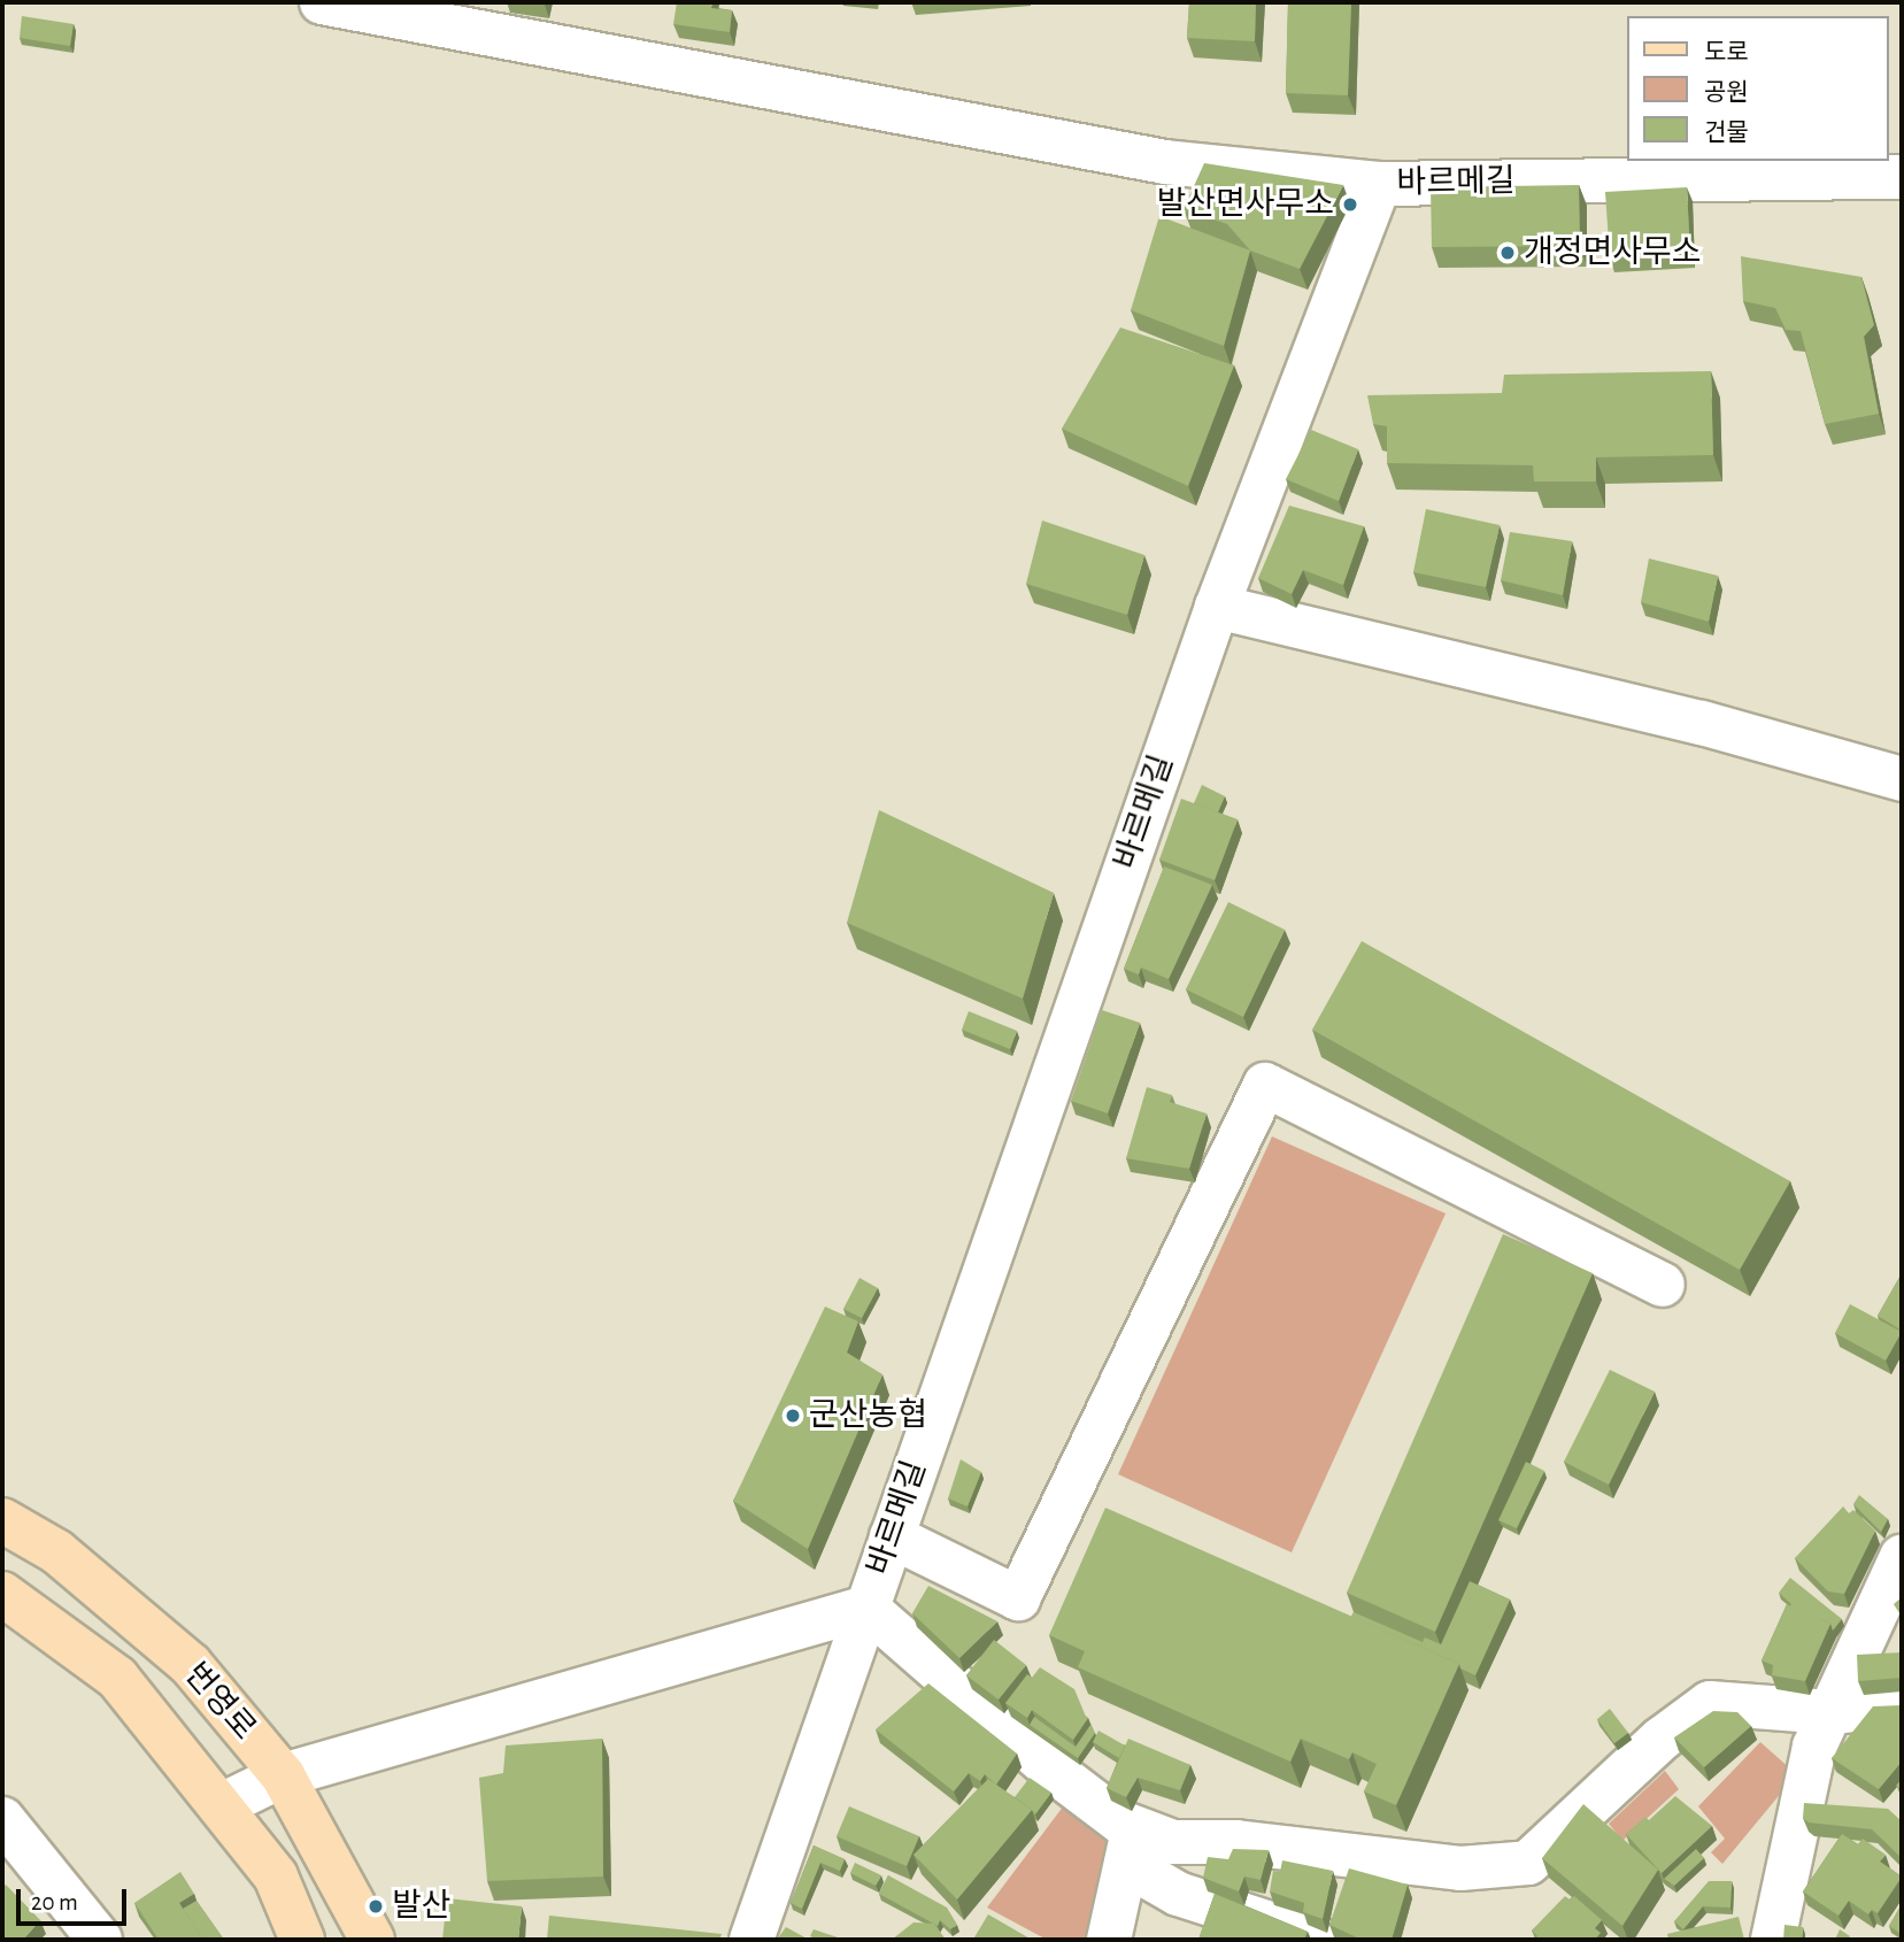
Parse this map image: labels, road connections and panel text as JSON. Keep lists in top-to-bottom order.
{
  "streets": {
    "main road": ["번영로"],
    "street": ["바르메길"]
  },
  "places": [
    "발산면사무소",
    "개정면사무소",
    "군산농협",
    "발산"
  ],
  "legend": ["도로", "공원", "건물"],
  "scale_bar": "20 m"
}
